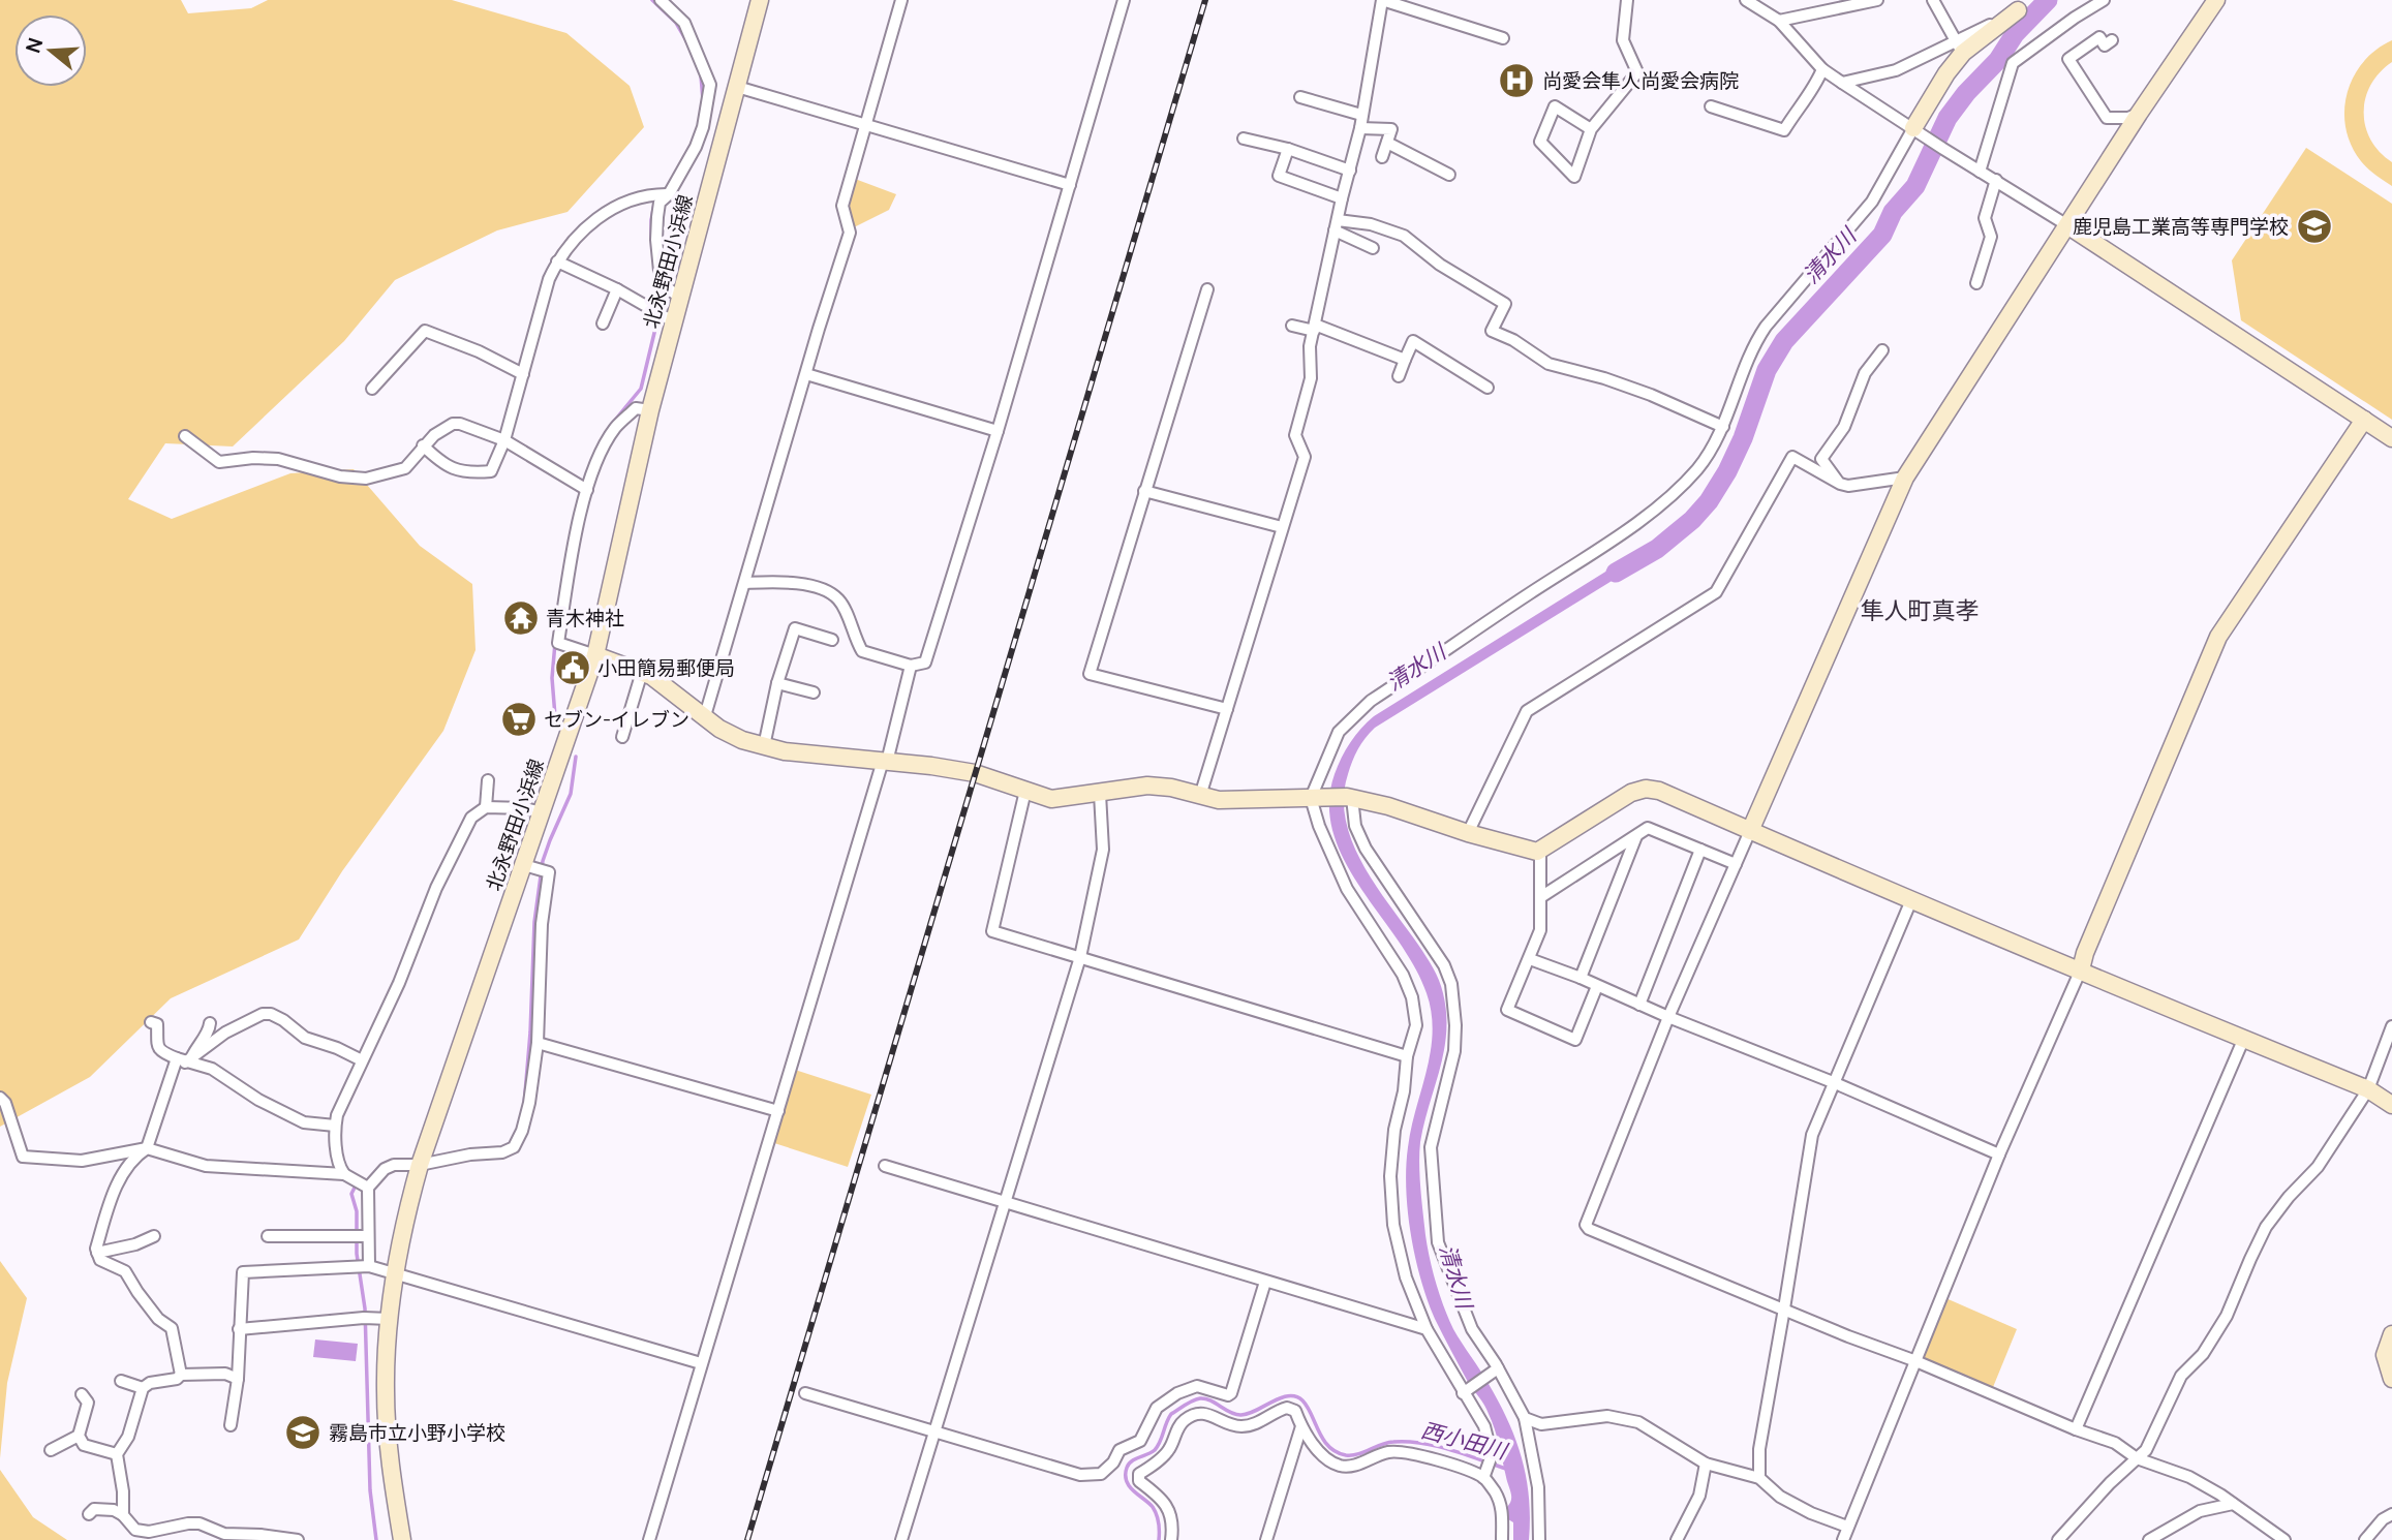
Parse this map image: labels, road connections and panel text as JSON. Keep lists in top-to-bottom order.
{
  "streets": {
    "street": ["北永野田小浜線"]
  },
  "districts": ["隼人町真孝"],
  "water": ["清水川", "西小田川"],
  "places": {
    "hospital": ["尚愛会隼人尚愛会病院"],
    "school or university": ["鹿児島工業高等専門学校", "霧島市立小野小学校"],
    "temple": ["青木神社"],
    "public building": ["小田簡易郵便局"],
    "supermarket": ["セブン-イレブン"]
  },
  "north": "left"
}
